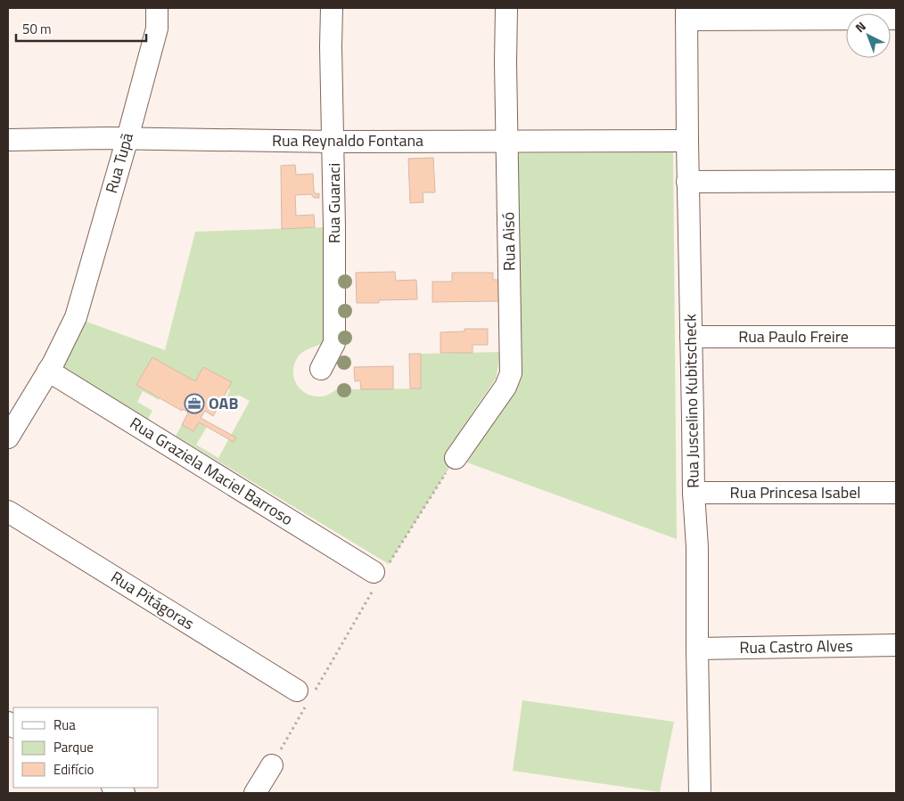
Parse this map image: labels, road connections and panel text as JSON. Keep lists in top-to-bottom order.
{
  "streets": {
    "street": [
      "Rua Reynaldo Fontana",
      "Rua Tupã",
      "Rua Guaraci",
      "Rua Aisó",
      "Rua Paulo Freire",
      "Rua Juscelino Kubitscheck",
      "Rua Graziela Maciel Barroso",
      "Rua Princesa Isabel",
      "Rua Pitágoras",
      "Rua Castro Alves"
    ]
  },
  "crossings": [
    ["Rua Reynaldo Fontana", "Rua Tupã"],
    ["Rua Reynaldo Fontana", "Rua Guaraci"],
    ["Rua Reynaldo Fontana", "Rua Aisó"],
    ["Rua Reynaldo Fontana", "Rua Juscelino Kubitscheck"],
    ["Rua Tupã", "Rua Graziela Maciel Barroso"],
    ["Rua Paulo Freire", "Rua Juscelino Kubitscheck"],
    ["Rua Juscelino Kubitscheck", "Rua Princesa Isabel"],
    ["Rua Juscelino Kubitscheck", "Rua Castro Alves"]
  ],
  "places": {
    "office": ["OAB"]
  },
  "legend": ["Rua", "Parque", "Edifício"],
  "scale_bar": "50 m",
  "north": "top left"
}
